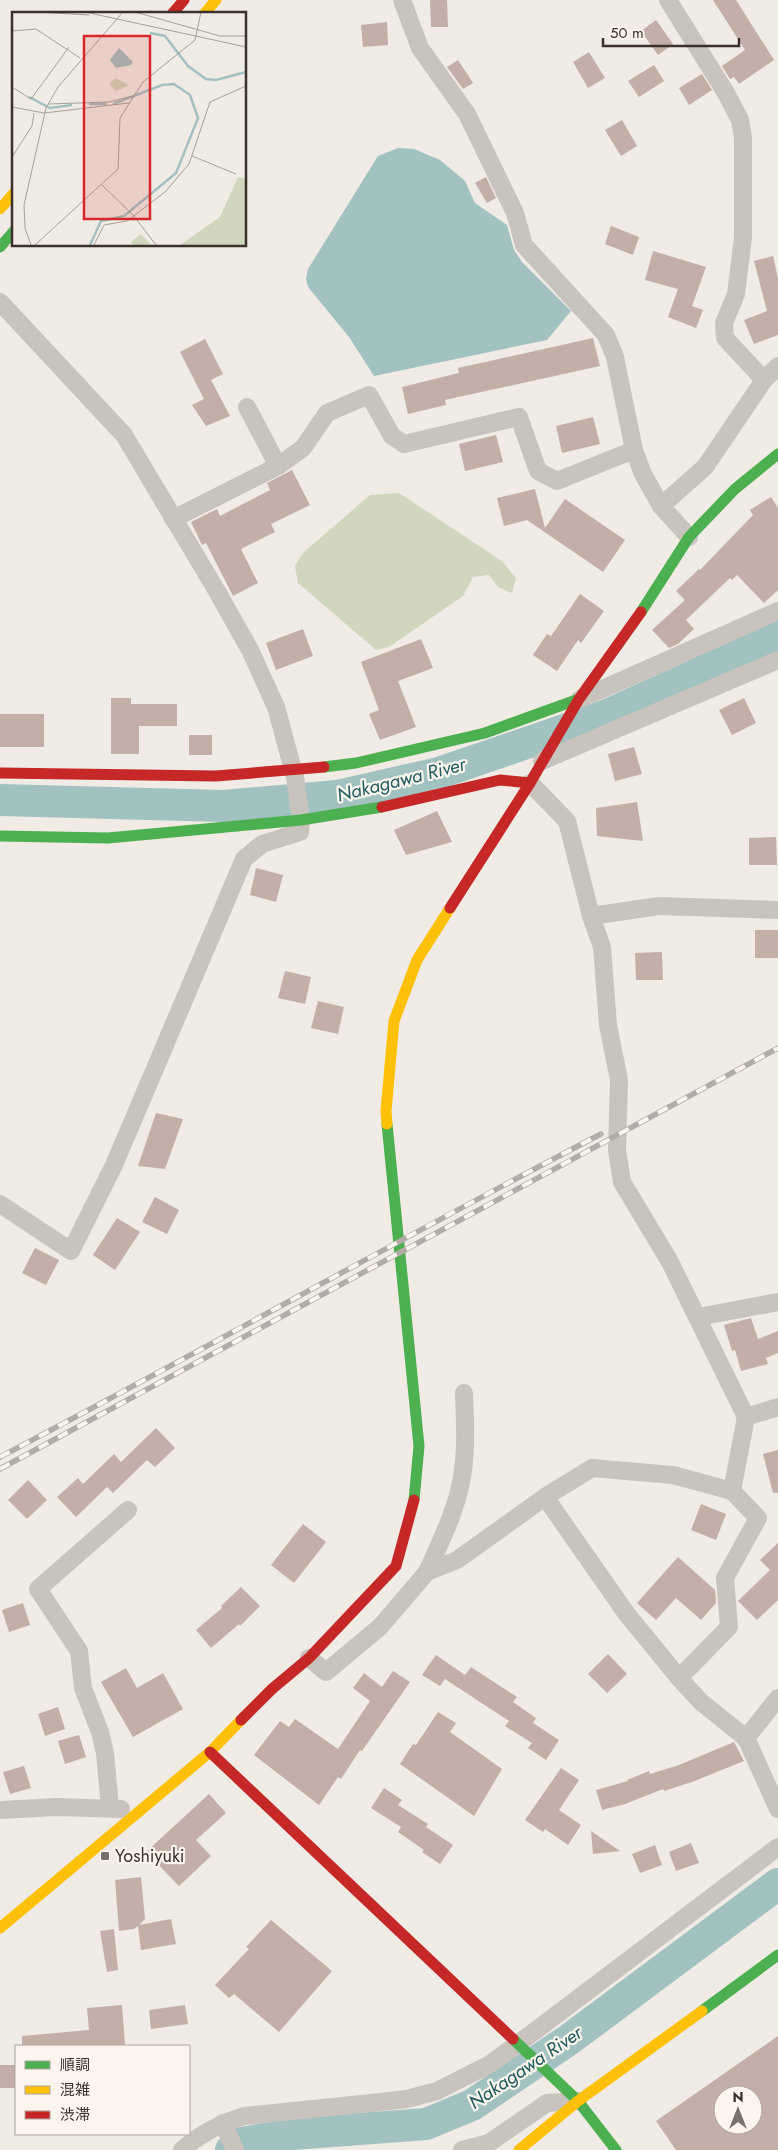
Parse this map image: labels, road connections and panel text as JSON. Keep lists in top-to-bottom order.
{
  "water": ["Nakagawa River"],
  "places": {
    "transit": ["Yoshiyuki"]
  },
  "legend": ["順調", "混雑", "渋滞"],
  "scale_bar": "50 m",
  "north": "top"
}
